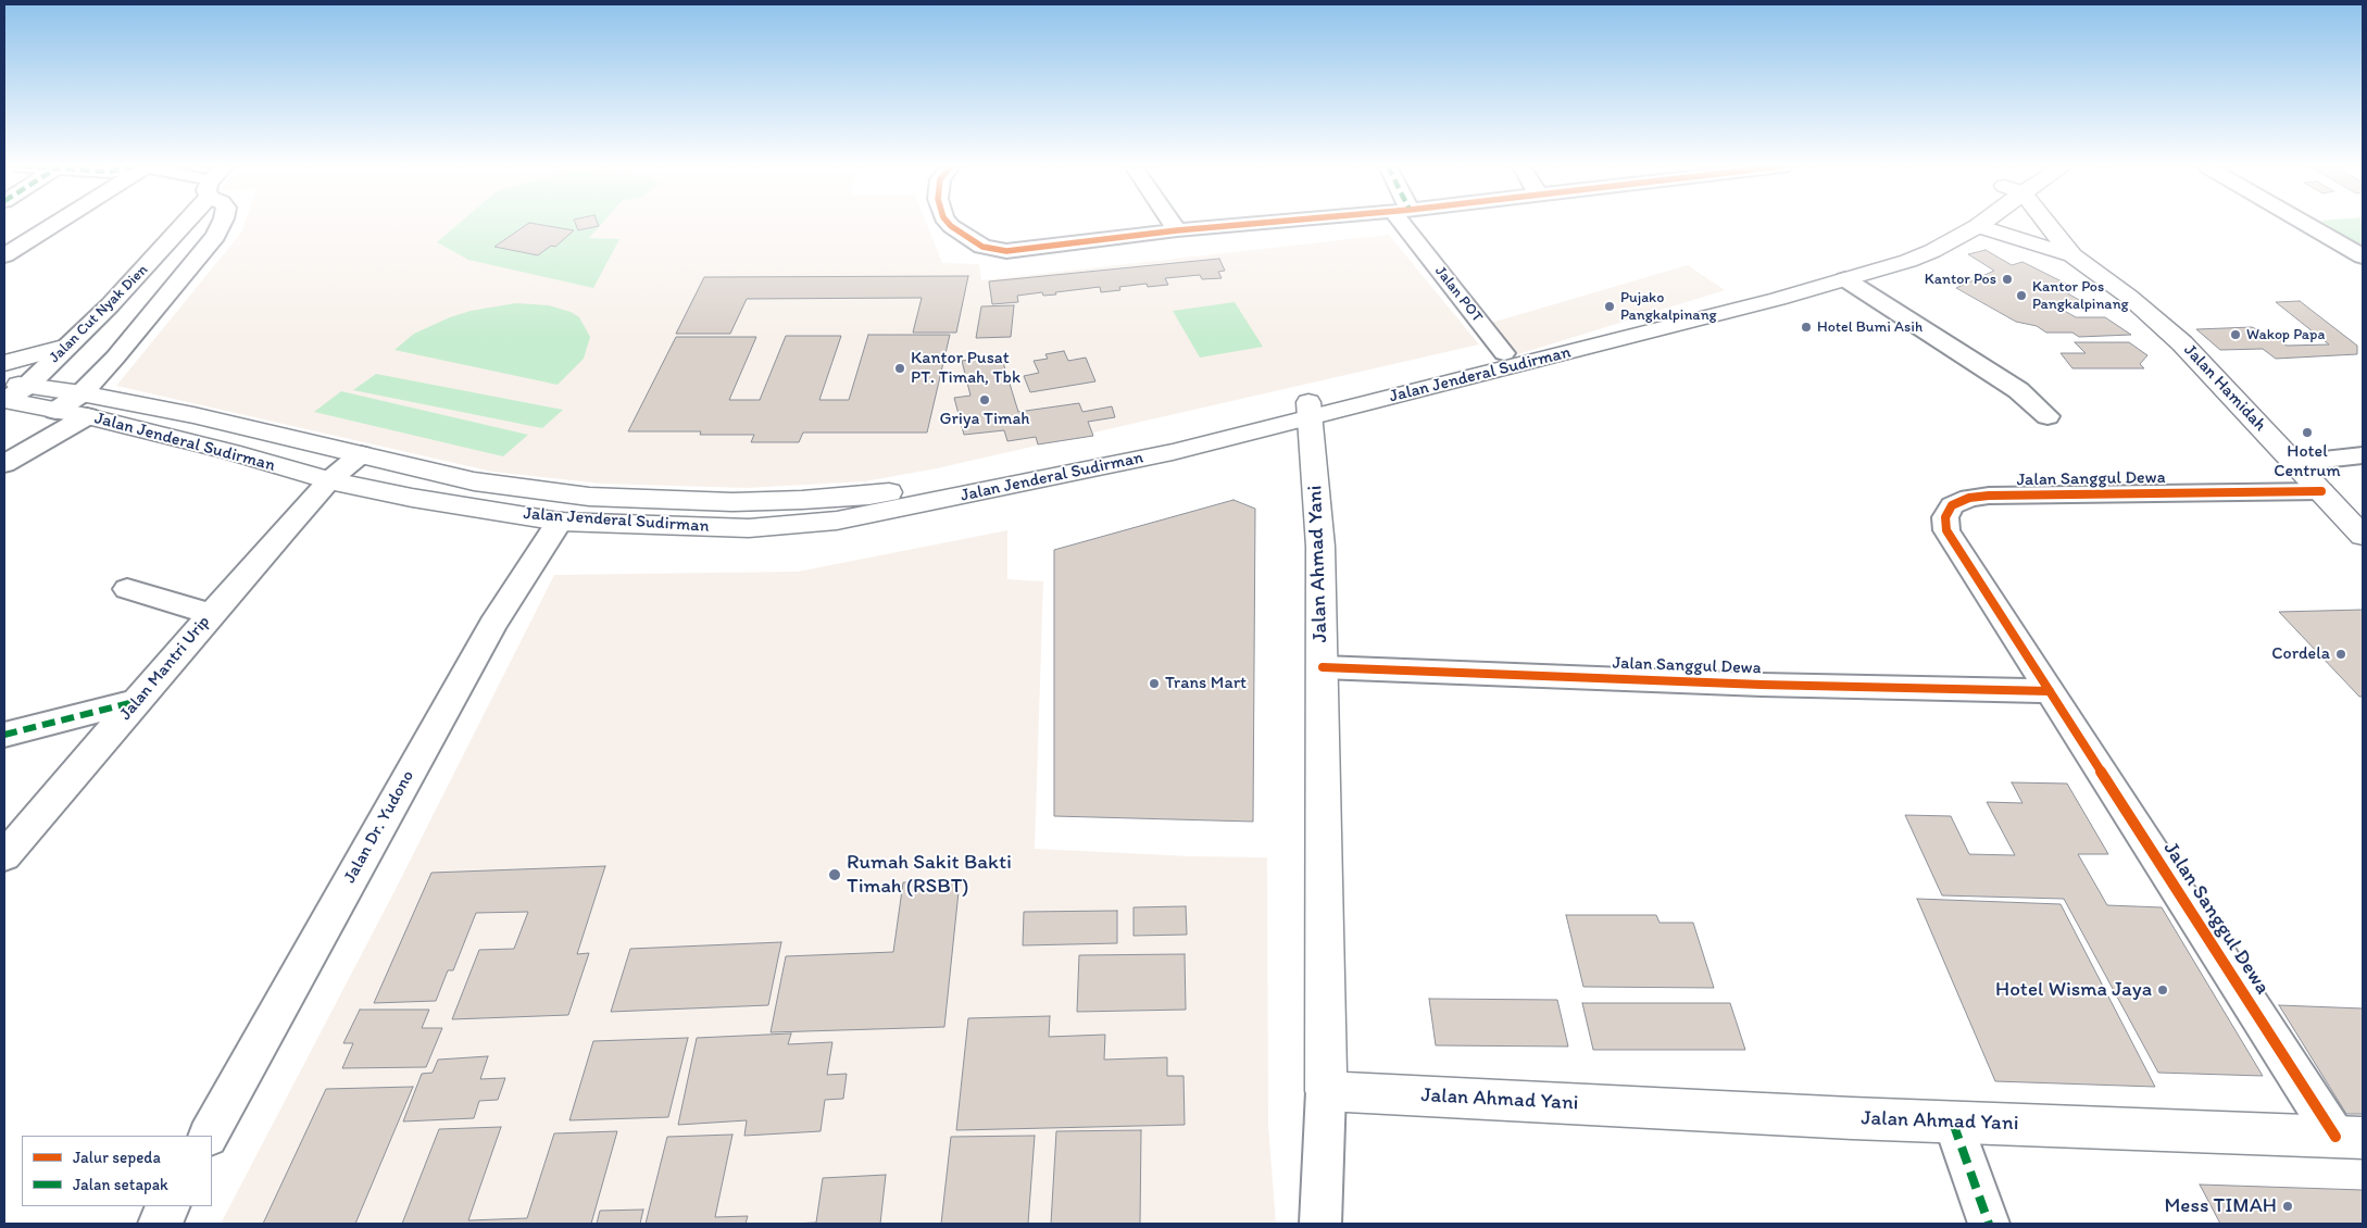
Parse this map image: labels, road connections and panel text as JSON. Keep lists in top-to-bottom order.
{
  "streets": {
    "main road": ["Jalan Jenderal Sudirman", "Jalan Hamidah", "Jalan Ahmad Yani"],
    "street": [
      "Jalan POT",
      "Jalan Cut Nyak Dien",
      "Jalan Sanggul Dewa",
      "Jalan Mantri Urip",
      "Jalan Dr. Yudono"
    ]
  },
  "crossings": [
    ["Jalan POT", "Jalan Jenderal Sudirman"],
    ["Jalan Cut Nyak Dien", "Jalan Jenderal Sudirman"],
    ["Jalan Jenderal Sudirman", "Jalan Ahmad Yani"],
    ["Jalan Jenderal Sudirman", "Jalan Mantri Urip"],
    ["Jalan Jenderal Sudirman", "Jalan Dr. Yudono"],
    ["Jalan Hamidah", "Jalan Sanggul Dewa"],
    ["Jalan Sanggul Dewa", "Jalan Ahmad Yani"]
  ],
  "places": [
    "Kantor Pos",
    "Kantor Pos Pangkalpinang",
    "Pujako Pangkalpinang",
    "Hotel Bumi Asih",
    "Wakop Papa",
    "Kantor Pusat PT. Timah, Tbk",
    "Griya Timah",
    "Hotel Centrum",
    "Cordela",
    "Trans Mart",
    "Rumah Sakit Bakti Timah (RSBT)",
    "Hotel Wisma Jaya",
    "Mess TIMAH"
  ],
  "legend": ["Jalur sepeda", "Jalan setapak"]
}
